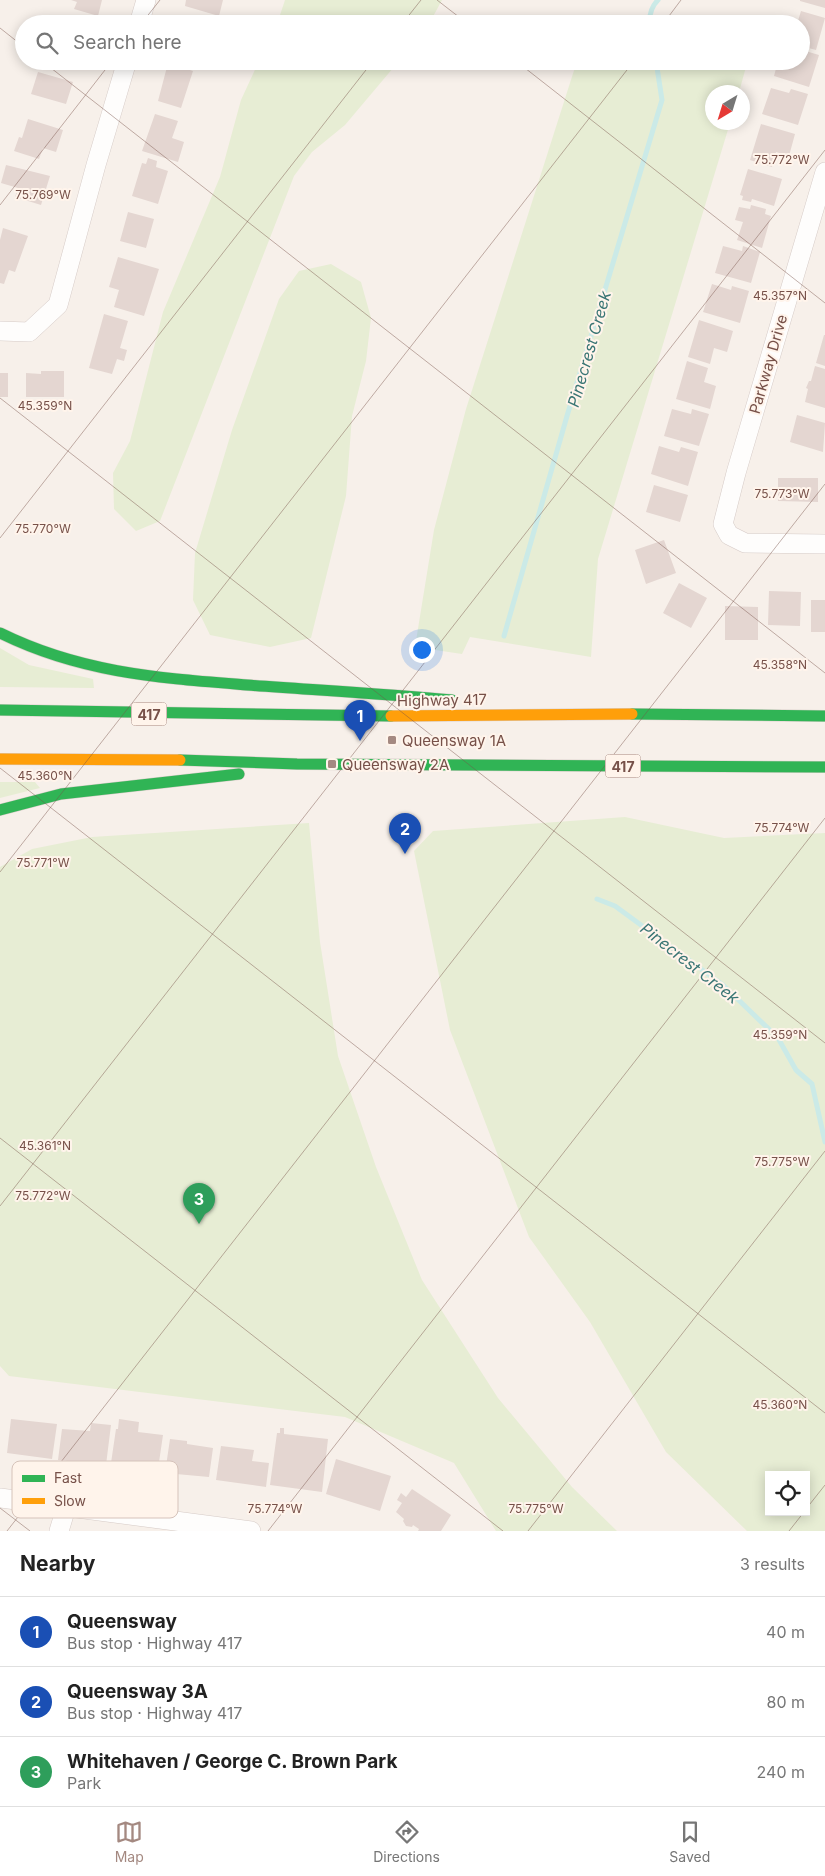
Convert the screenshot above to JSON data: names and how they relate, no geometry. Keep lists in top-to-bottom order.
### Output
{
  "streets": {
    "highway": ["Highway 417", "417"],
    "street": ["Parkway Drive"]
  },
  "water": ["Pinecrest Creek"],
  "places": {
    "transit": ["Queensway 1A", "Queensway 2A"]
  },
  "legend": ["Fast", "Slow"],
  "north": "bottom left",
  "page": {
    "search": "Search here",
    "pins": ["1", "2", "3"],
    "heading": ["Nearby", "3 results"],
    "list": [
      {
        "mark": "1",
        "name": "Queensway",
        "note": "Bus stop · Highway 417",
        "value": "40 m"
      },
      {
        "mark": "2",
        "name": "Queensway 3A",
        "note": "Bus stop · Highway 417",
        "value": "80 m"
      },
      {
        "mark": "3",
        "name": "Whitehaven / George C. Brown Park",
        "note": "Park",
        "value": "240 m"
      }
    ],
    "nav": ["Map", "Directions", "Saved"]
  },
  "coordinates": [
    "75.772°W",
    "75.769°W",
    "45.357°N",
    "45.359°N",
    "75.773°W",
    "75.770°W",
    "45.358°N",
    "45.360°N",
    "75.774°W",
    "75.771°W",
    "45.361°N",
    "75.775°W"
  ]
}
